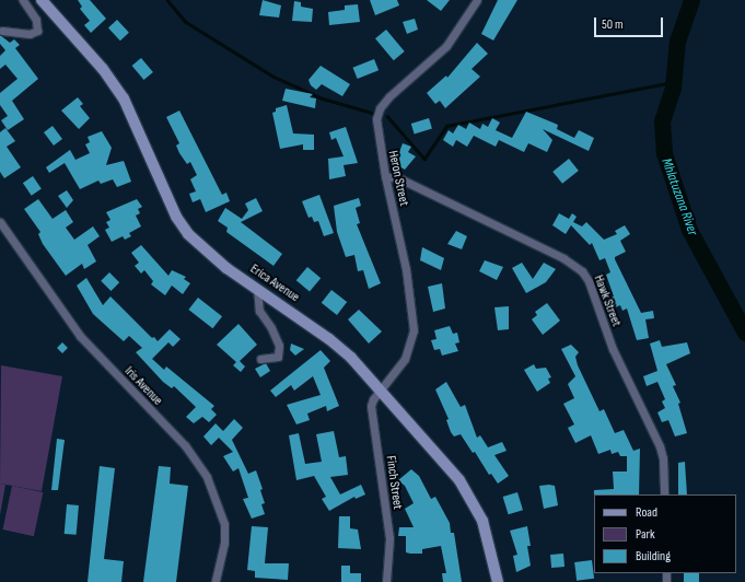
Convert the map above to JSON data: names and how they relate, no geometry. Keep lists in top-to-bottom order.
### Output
{
  "streets": {
    "street": [
      "Heron Street",
      "Erica Avenue",
      "Hawk Street",
      "Iris Avenue",
      "Finch Street"
    ]
  },
  "crossings": [
    ["Heron Street", "Erica Avenue"],
    ["Heron Street", "Hawk Street"],
    ["Heron Street", "Finch Street"],
    ["Erica Avenue", "Finch Street"]
  ],
  "water": ["Mhlatuzana River"],
  "legend": ["Road", "Park", "Building"],
  "scale_bar": "50 m"
}
